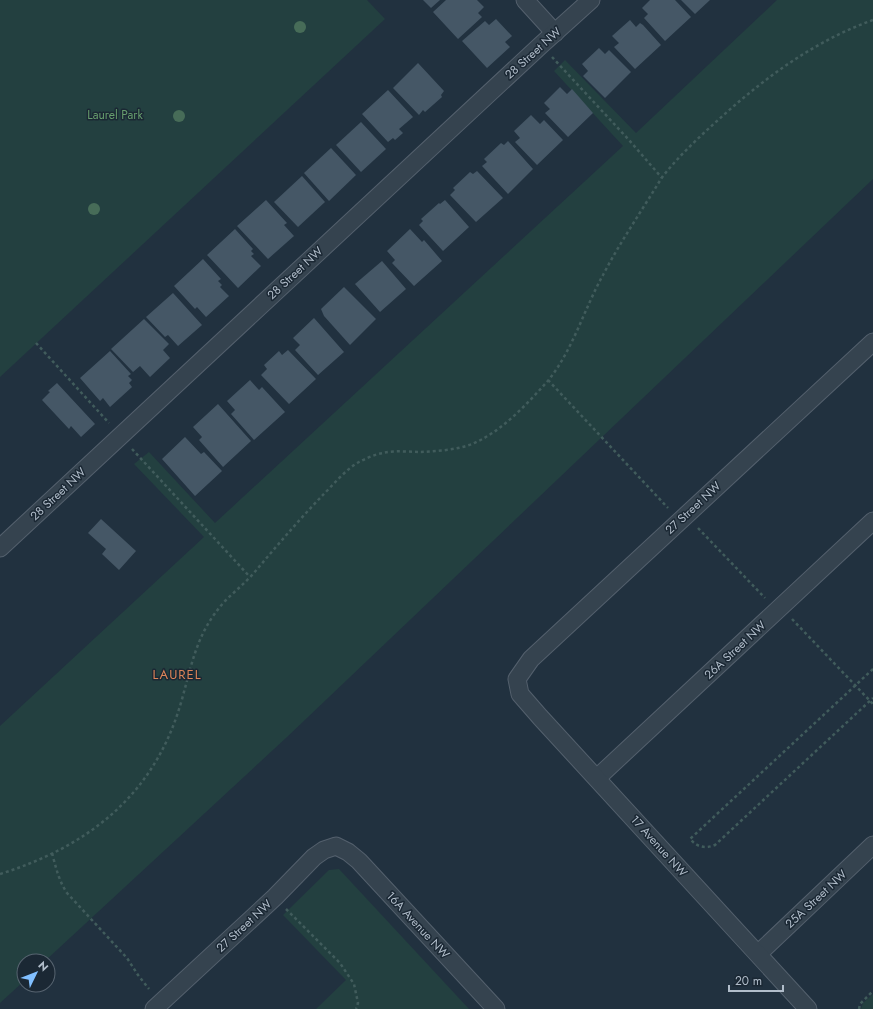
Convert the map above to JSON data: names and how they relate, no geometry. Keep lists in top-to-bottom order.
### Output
{
  "streets": {
    "street": [
      "28 Street NW",
      "27 Street NW",
      "26A Street NW",
      "17 Avenue NW",
      "25A Street NW",
      "16A Avenue NW"
    ]
  },
  "crossings": [
    ["27 Street NW", "17 Avenue NW"],
    ["27 Street NW", "16A Avenue NW"],
    ["26A Street NW", "17 Avenue NW"],
    ["17 Avenue NW", "25A Street NW"]
  ],
  "districts": ["LAUREL"],
  "parks": ["Laurel Park"],
  "scale_bar": "20 m",
  "north": "top right"
}
